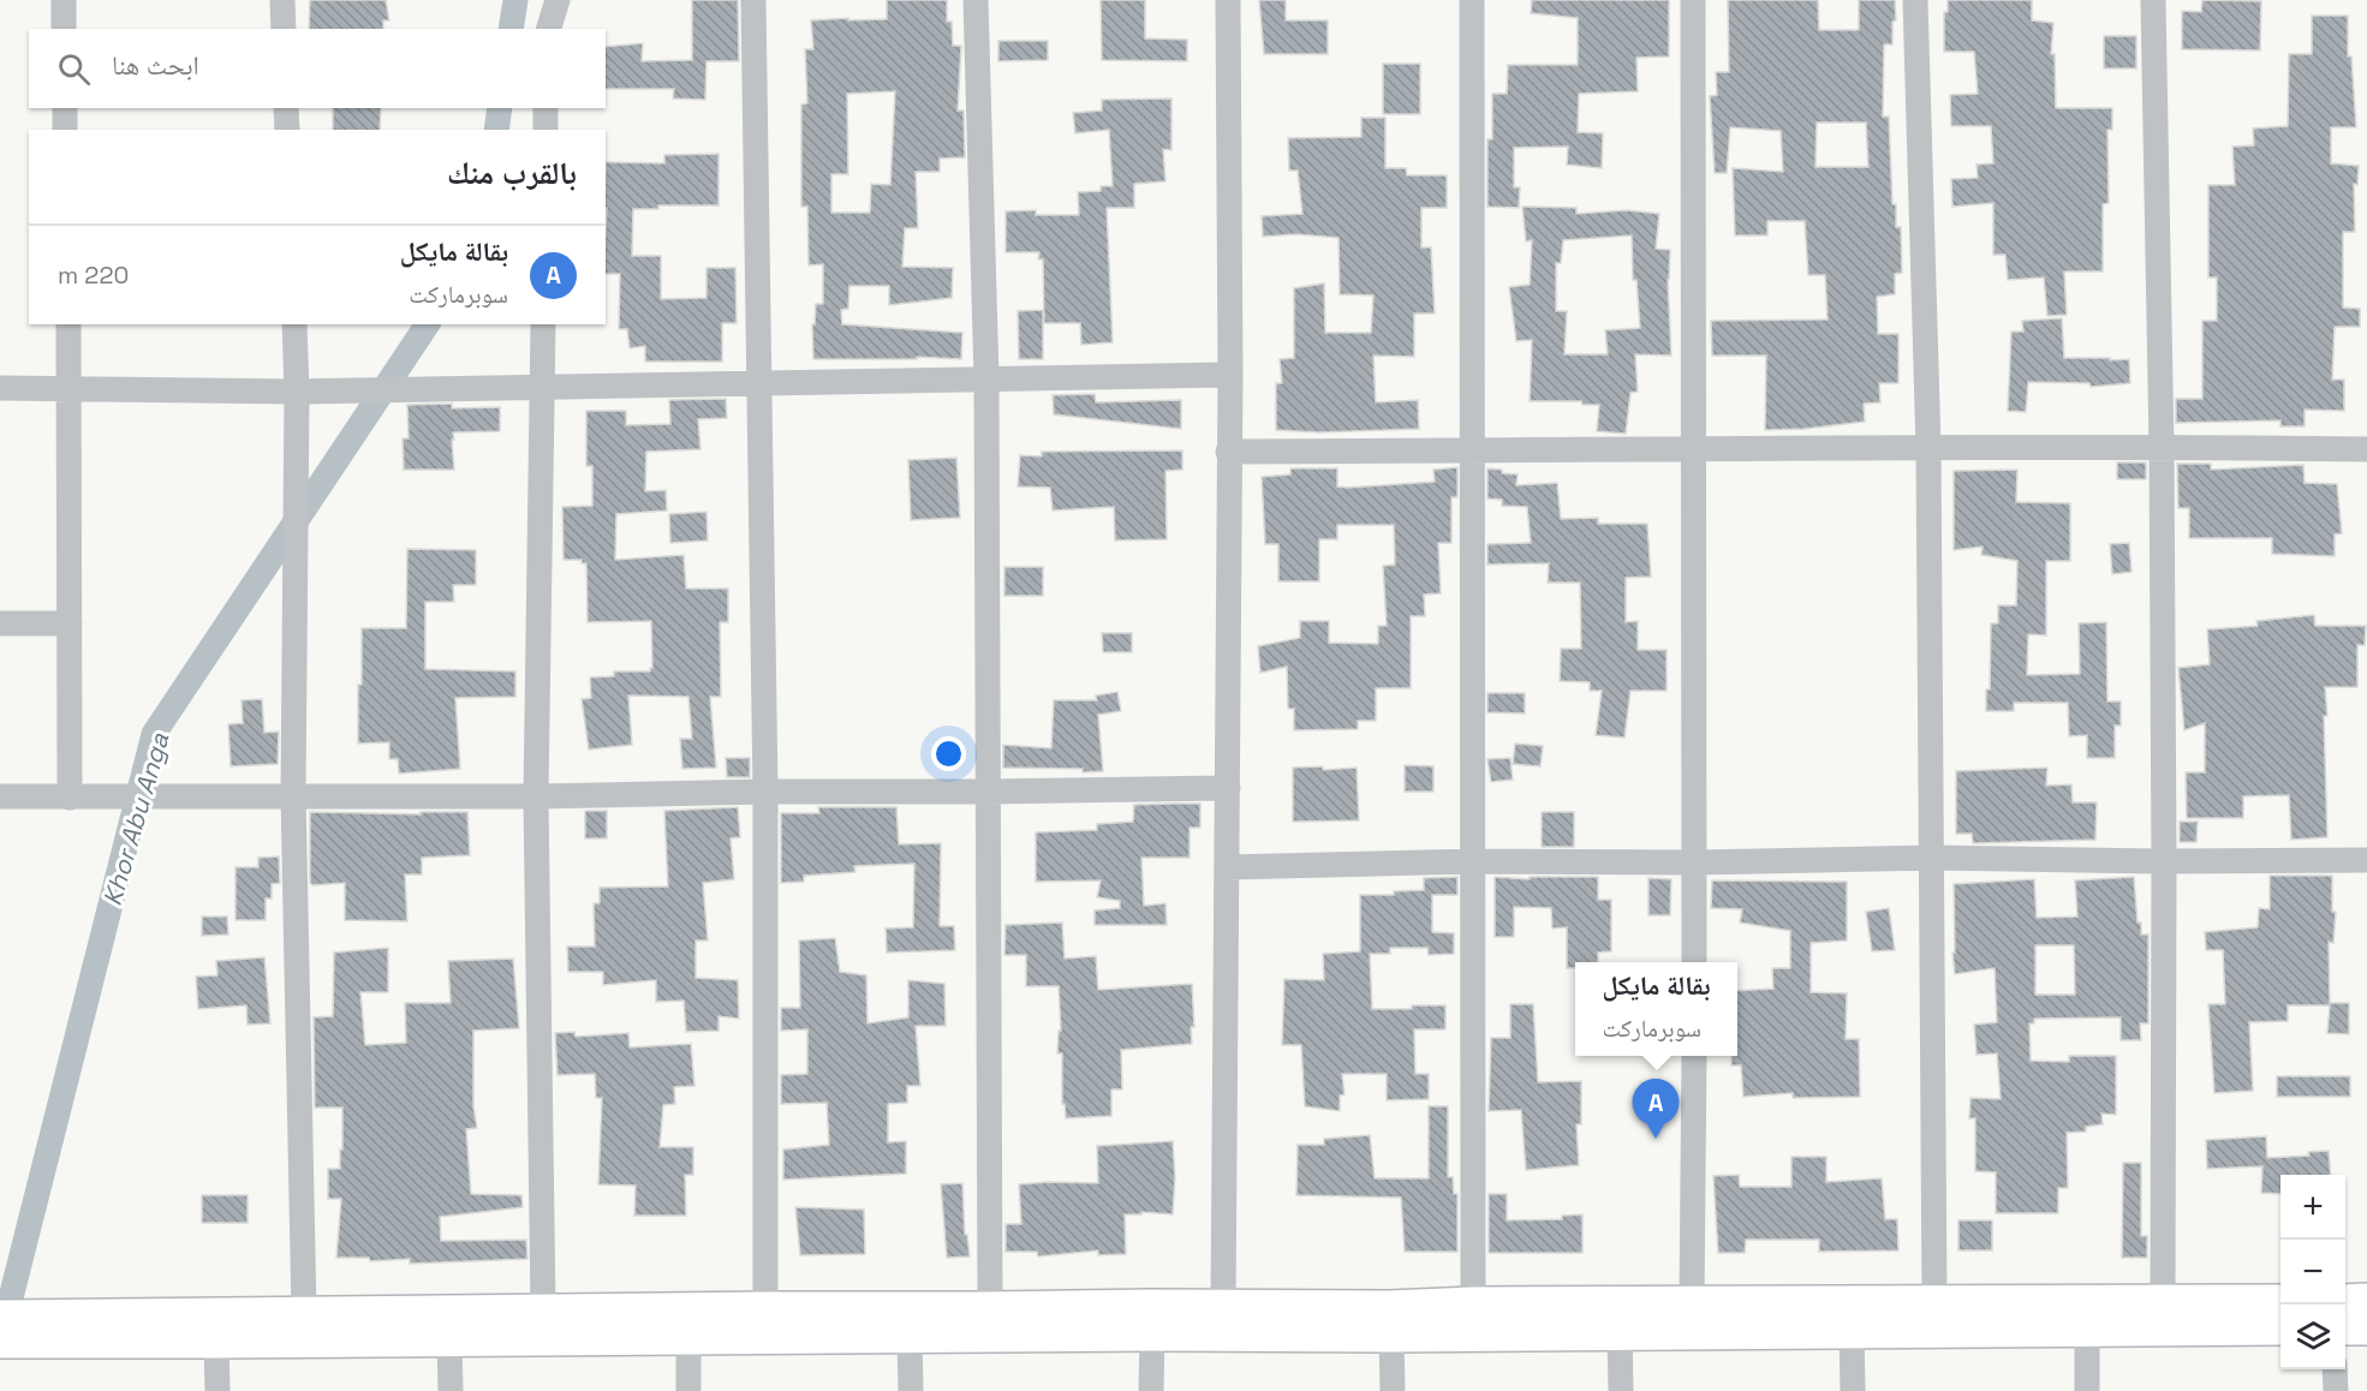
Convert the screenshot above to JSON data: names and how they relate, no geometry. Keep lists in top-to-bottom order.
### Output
{
  "water": ["Khor Abu Anga"],
  "page": {
    "search": "ابحث هنا",
    "heading": "بالقرب منك",
    "list": [
      {
        "mark": "A",
        "name": "بقالة مايكل",
        "note": "سوبرماركت",
        "value": "220 m"
      }
    ],
    "popup": ["بقالة مايكل", "سوبرماركت"],
    "pins": "A",
    "map_buttons": ["+", "−"]
  }
}
